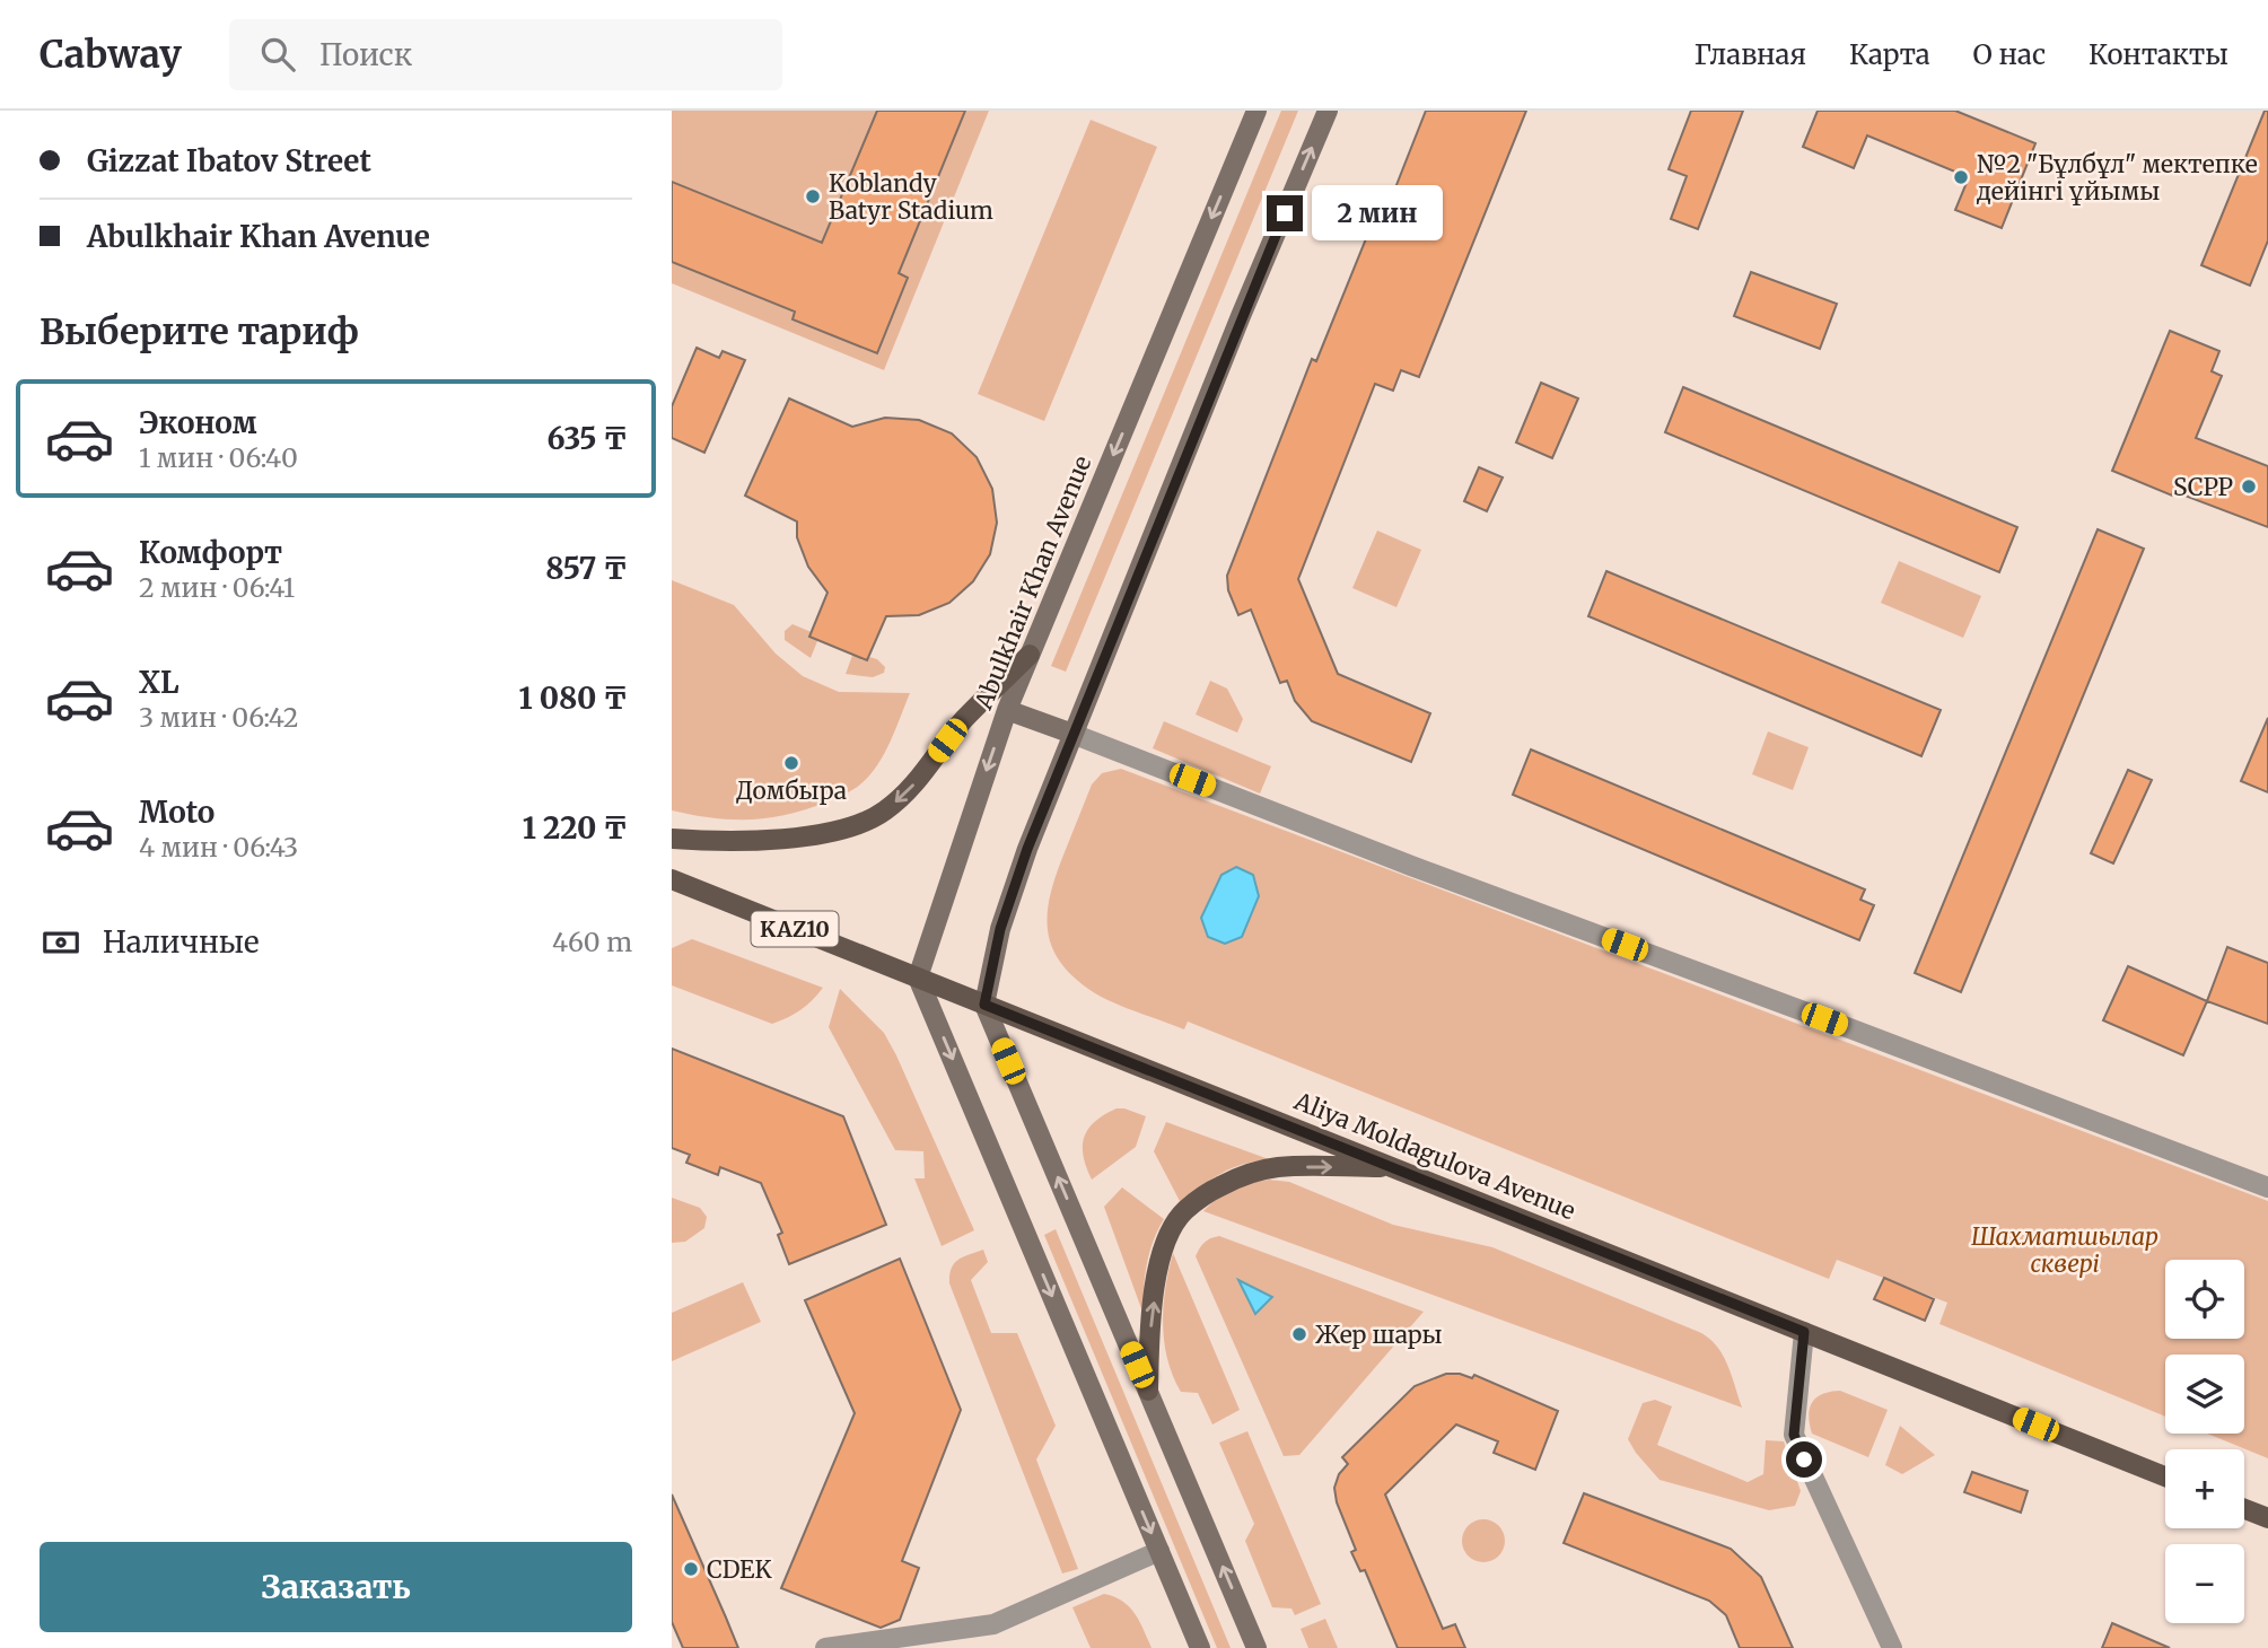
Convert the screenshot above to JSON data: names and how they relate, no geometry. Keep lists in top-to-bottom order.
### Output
{
  "streets": {
    "main road": ["Abulkhair Khan Avenue", "KAZ10", "Aliya Moldagulova Avenue"]
  },
  "crossings": [
    ["Abulkhair Khan Avenue", "Aliya Moldagulova Avenue"]
  ],
  "parks": ["Шахматшылар сквері"],
  "places": [
    "№2 \"Бұлбұл\" мектепке дейінгі ұйымы",
    "Koblandy Batyr Stadium",
    "SCPP",
    "Домбыра",
    "Жер шары",
    "CDEK"
  ],
  "page": {
    "header": "Cabway",
    "search": "Поиск",
    "nav": [
      "Главная",
      "Карта",
      "О нас",
      "Контакты"
    ],
    "banner": ["Gizzat Ibatov Street", "Abulkhair Khan Avenue"],
    "bubble": "2 мин",
    "heading": "Выберите тариф",
    "list": [
      {
        "name": "Эконом",
        "note": "1 мин · 06:40",
        "value": "635 ₸"
      },
      {
        "name": "Комфорт",
        "note": "2 мин · 06:41",
        "value": "857 ₸"
      },
      {
        "name": "XL",
        "note": "3 мин · 06:42",
        "value": "1 080 ₸"
      },
      {
        "name": "Moto",
        "note": "4 мин · 06:43",
        "value": "1 220 ₸"
      }
    ],
    "pay": ["Наличные", "460 m"],
    "map_buttons": ["+", "−"],
    "buttons": "Заказать"
  }
}
